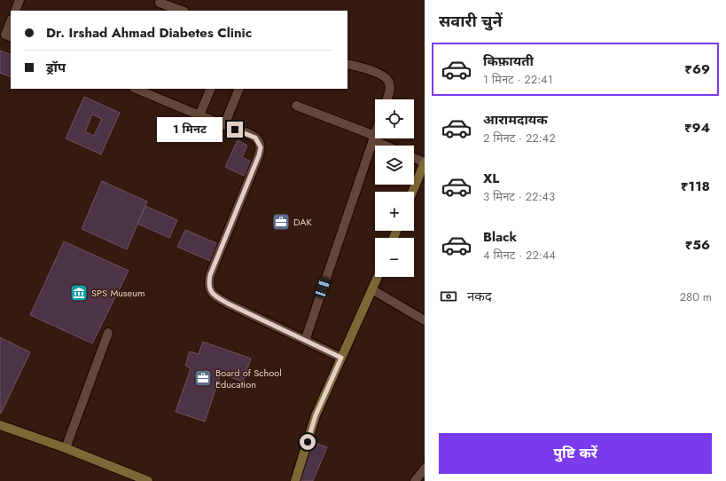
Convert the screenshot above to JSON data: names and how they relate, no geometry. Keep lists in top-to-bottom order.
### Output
{
  "places": {
    "office": ["DAK", "Board of School Education"],
    "museum": ["SPS Museum"]
  },
  "page": {
    "heading": "सवारी चुनें",
    "banner": ["Dr. Irshad Ahmad Diabetes Clinic", "ड्रॉप"],
    "list": [
      {
        "name": "किफ़ायती",
        "note": "1 मिनट · 22:41",
        "value": "₹69"
      },
      {
        "name": "आरामदायक",
        "note": "2 मिनट · 22:42",
        "value": "₹94"
      },
      {
        "name": "XL",
        "note": "3 मिनट · 22:43",
        "value": "₹118"
      },
      {
        "name": "Black",
        "note": "4 मिनट · 22:44",
        "value": "₹56"
      }
    ],
    "map_buttons": ["+", "−"],
    "bubble": "1 मिनट",
    "pay": ["नकद", "280 m"],
    "buttons": "पुष्टि करें"
  }
}
